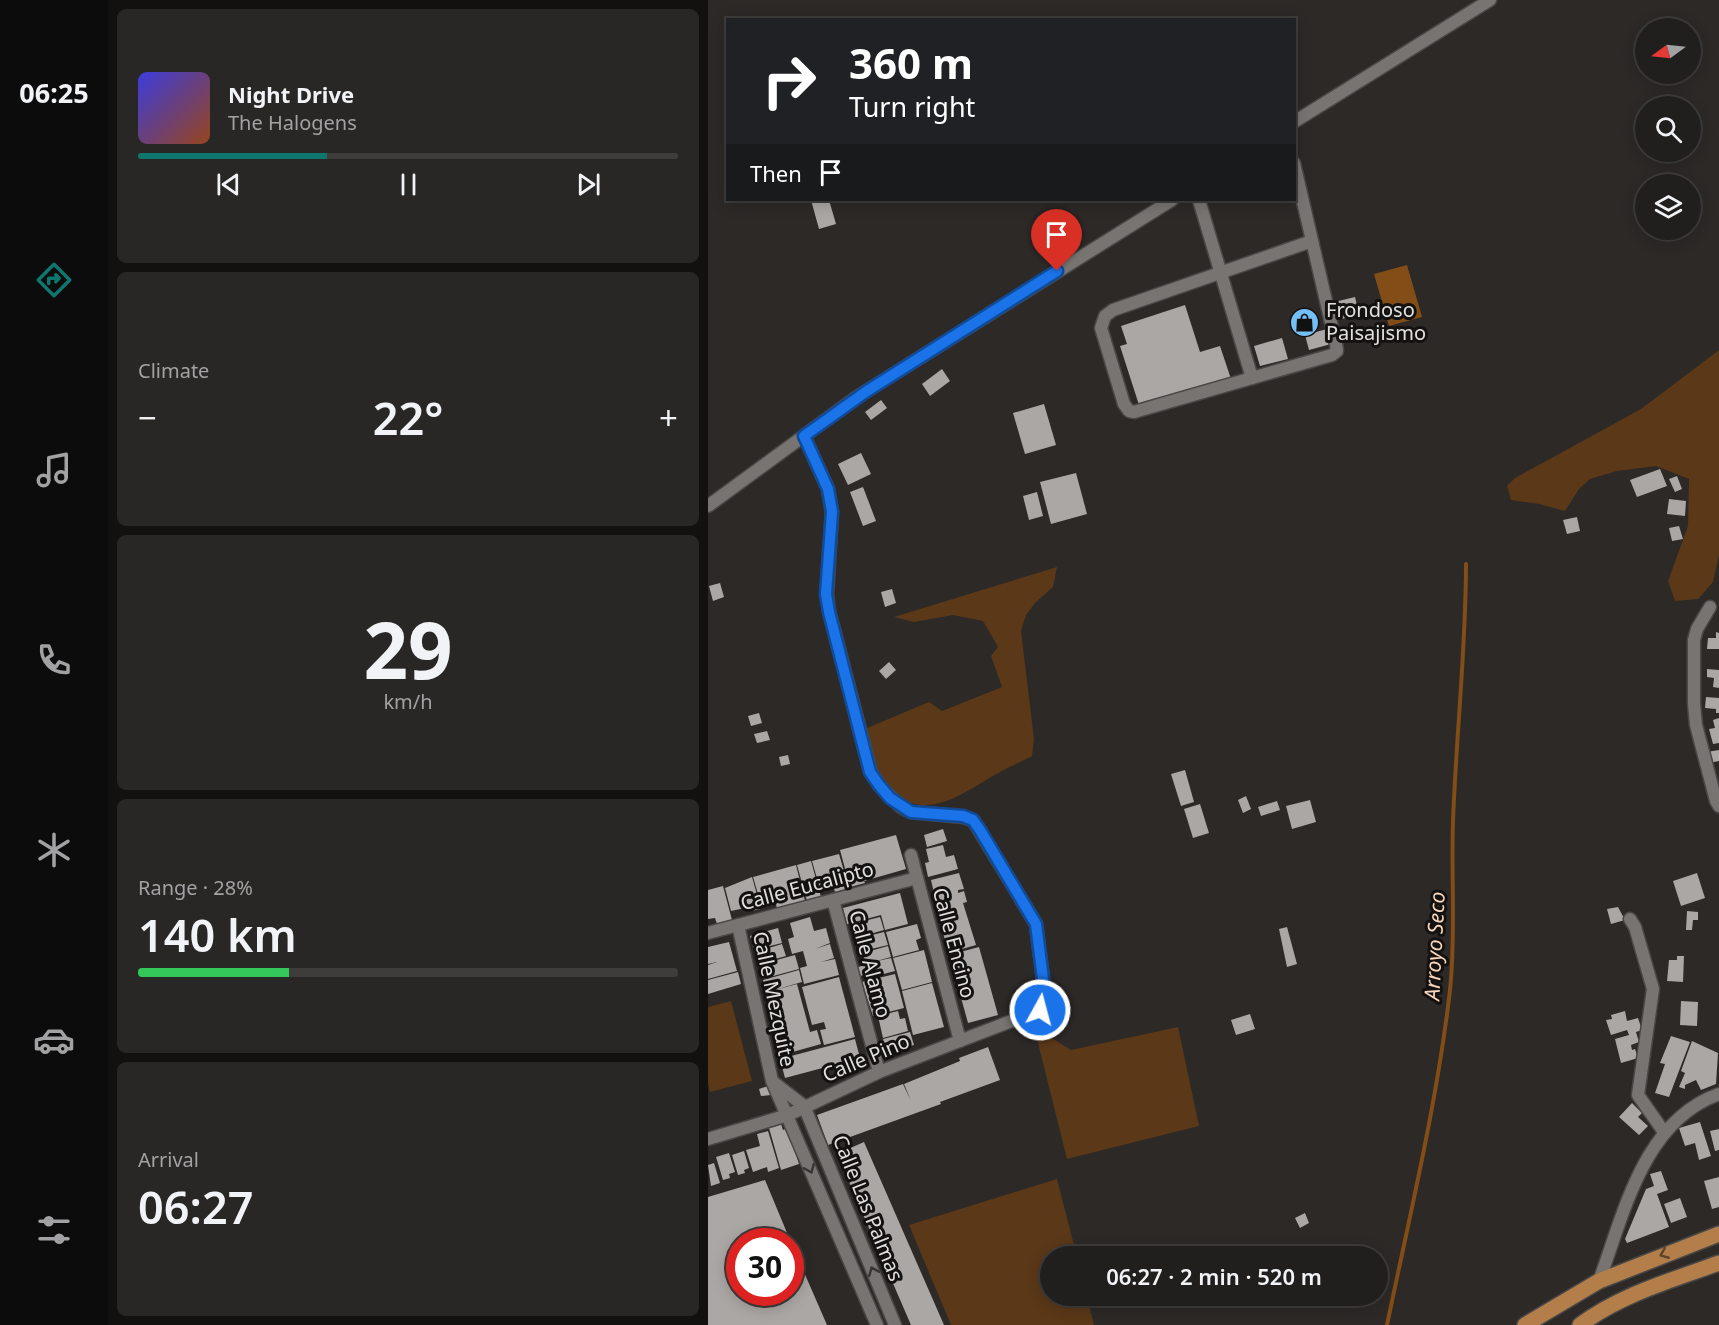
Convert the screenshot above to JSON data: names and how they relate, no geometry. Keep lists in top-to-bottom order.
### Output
{
  "streets": {
    "street": [
      "Calle Eucalipto",
      "Calle Encino",
      "Calle Alamo",
      "Calle Mezquite",
      "Calle Pino",
      "Calle Las Palmas"
    ]
  },
  "crossings": [
    ["Calle Eucalipto", "Calle Encino"],
    ["Calle Eucalipto", "Calle Alamo"],
    ["Calle Eucalipto", "Calle Mezquite"],
    ["Calle Encino", "Calle Pino"],
    ["Calle Alamo", "Calle Pino"],
    ["Calle Mezquite", "Calle Pino"],
    ["Calle Mezquite", "Calle Las Palmas"],
    ["Calle Pino", "Calle Las Palmas"]
  ],
  "water": ["Arroyo Seco"],
  "places": {
    "shop": ["Frondoso Paisajismo"]
  },
  "north": "left",
  "page": {
    "tabs": "06:25",
    "turn": ["360 m", "Turn right"],
    "song": ["Night Drive", "The Halogens"],
    "then": "Then",
    "tile": [
      "Climate",
      ["29", "km/h"],
      ["Range · 28%", "140 km"],
      ["Arrival", "06:27"]
    ],
    "heat": ["−", "22°", "+"],
    "limit": "30",
    "trip": "06:27 · 2 min · 520 m"
  }
}
